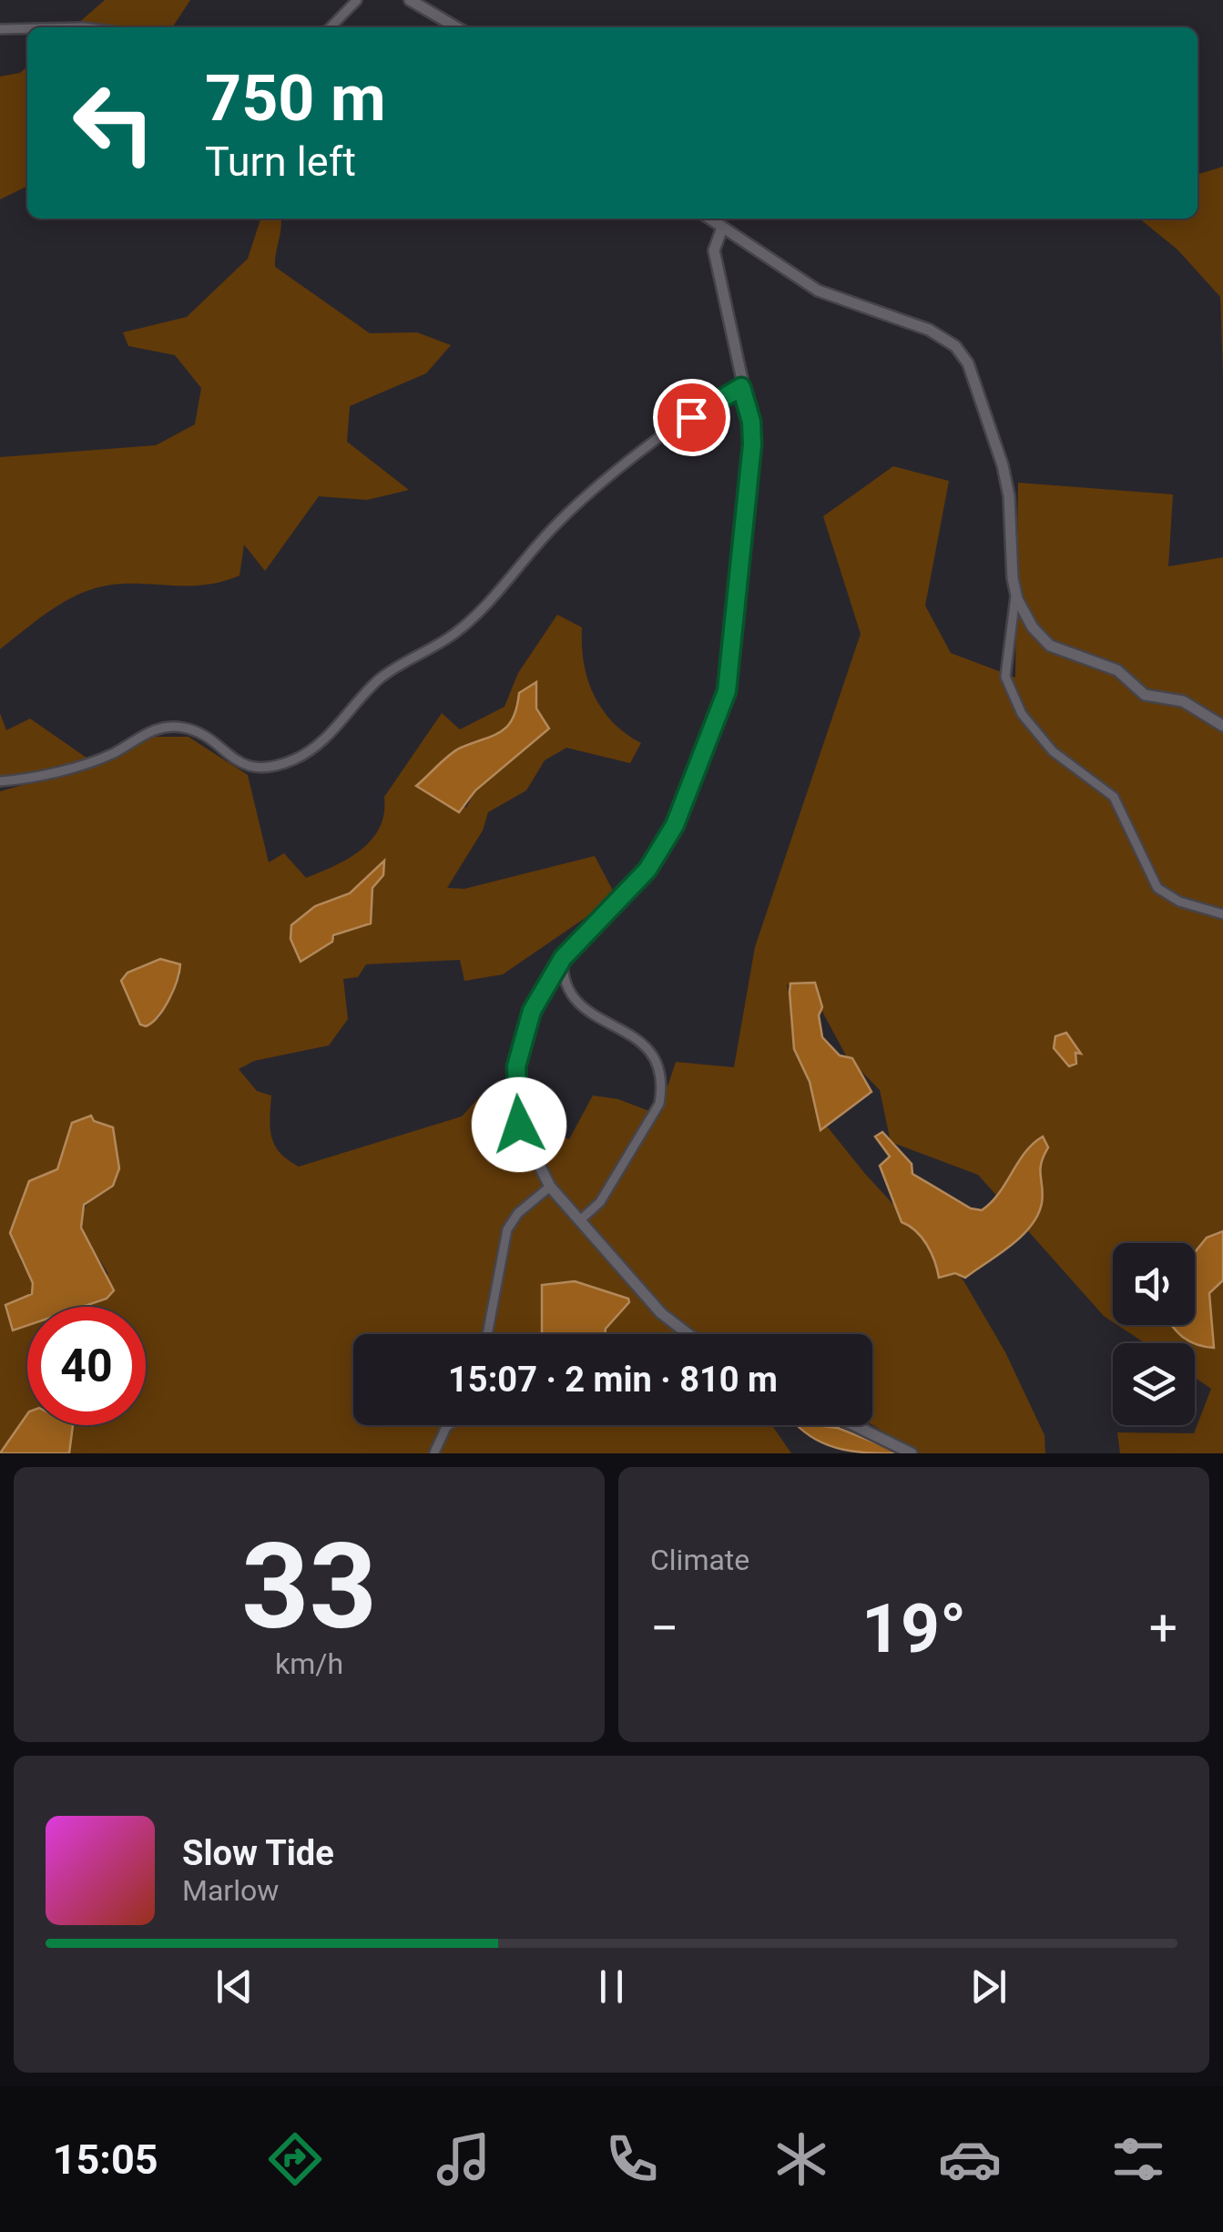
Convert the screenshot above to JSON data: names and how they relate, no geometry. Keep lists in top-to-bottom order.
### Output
{
  "page": {
    "turn": ["750 m", "Turn left"],
    "limit": "40",
    "trip": "15:07 · 2 min · 810 m",
    "tile": [
      ["33", "km/h"],
      "Climate"
    ],
    "heat": ["−", "19°", "+"],
    "song": ["Slow Tide", "Marlow"],
    "tabs": "15:05"
  }
}
